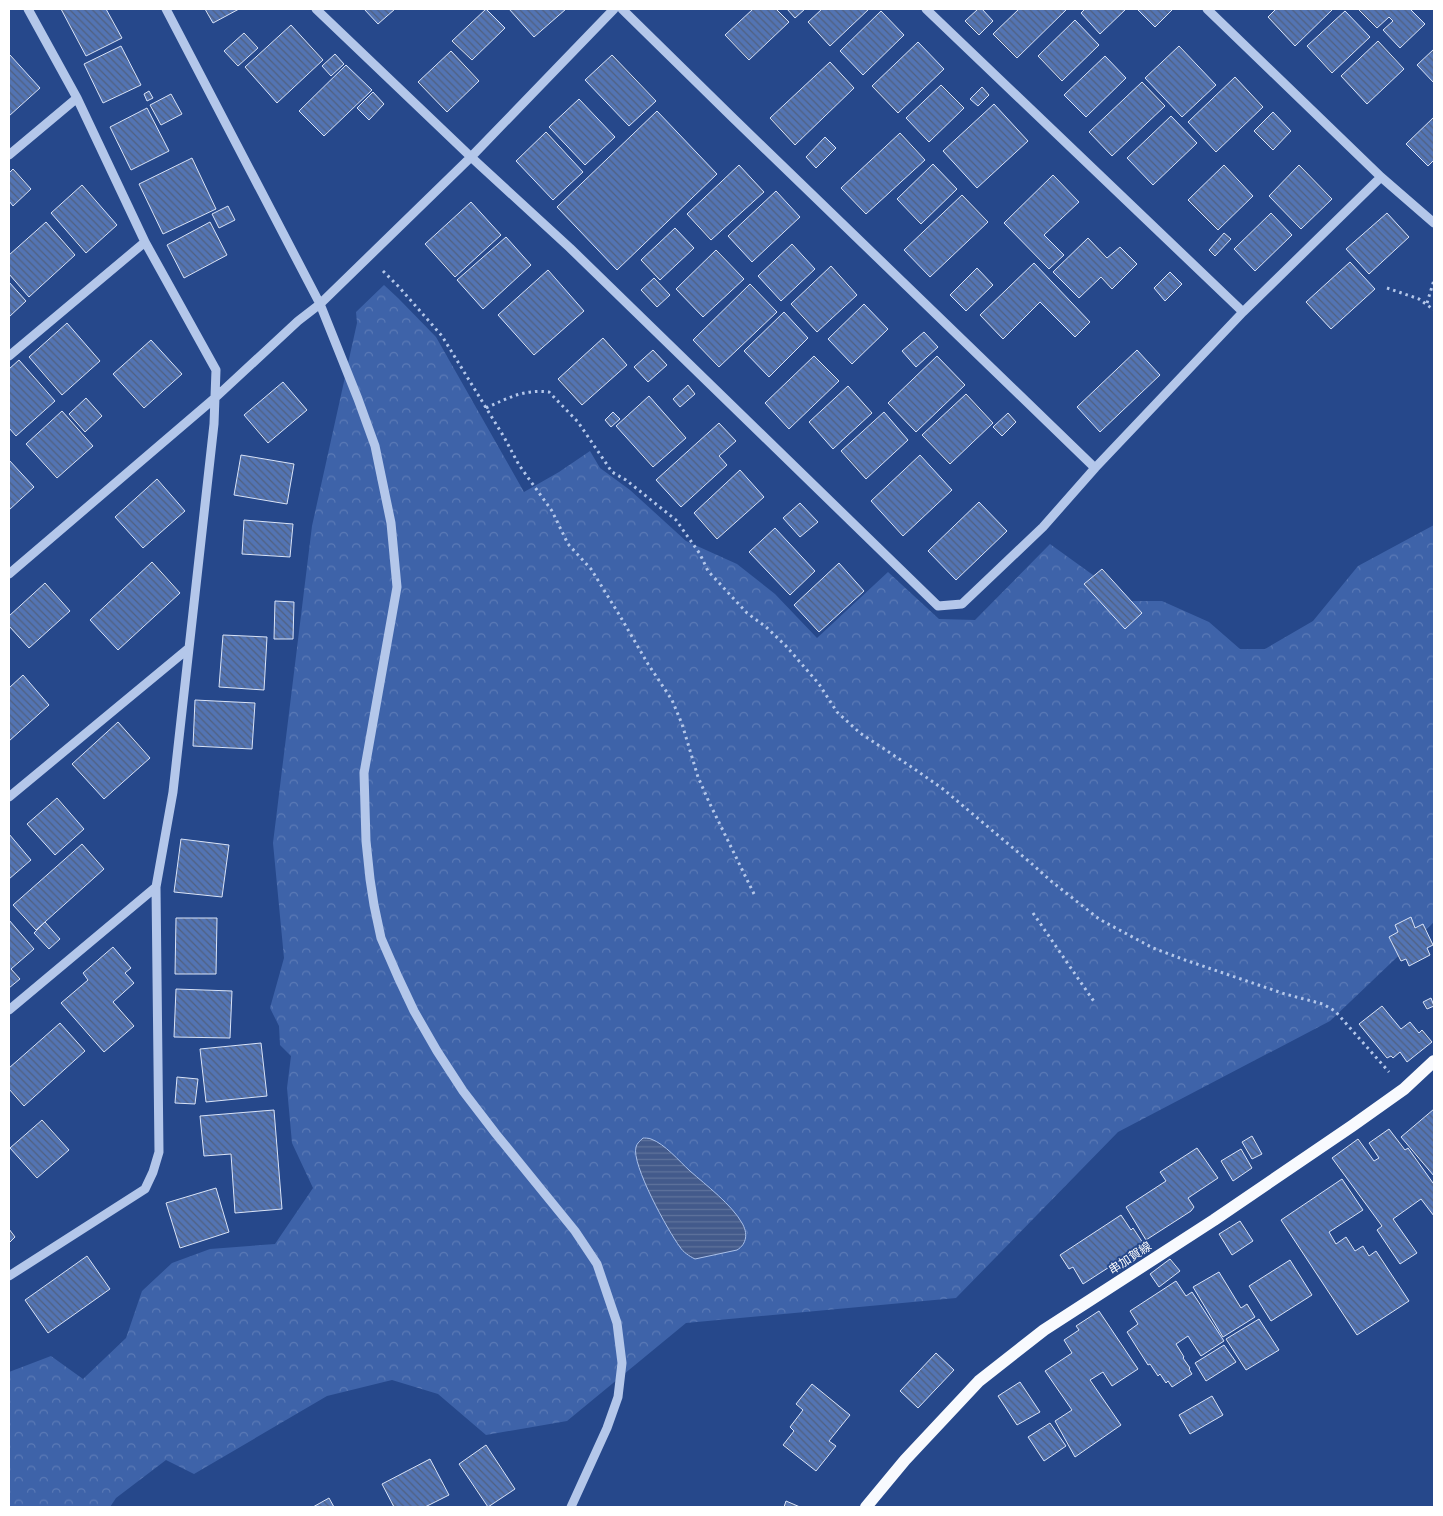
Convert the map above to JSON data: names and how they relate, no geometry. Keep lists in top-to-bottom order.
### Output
{
  "streets": {
    "main road": ["串加賀線"]
  }
}
